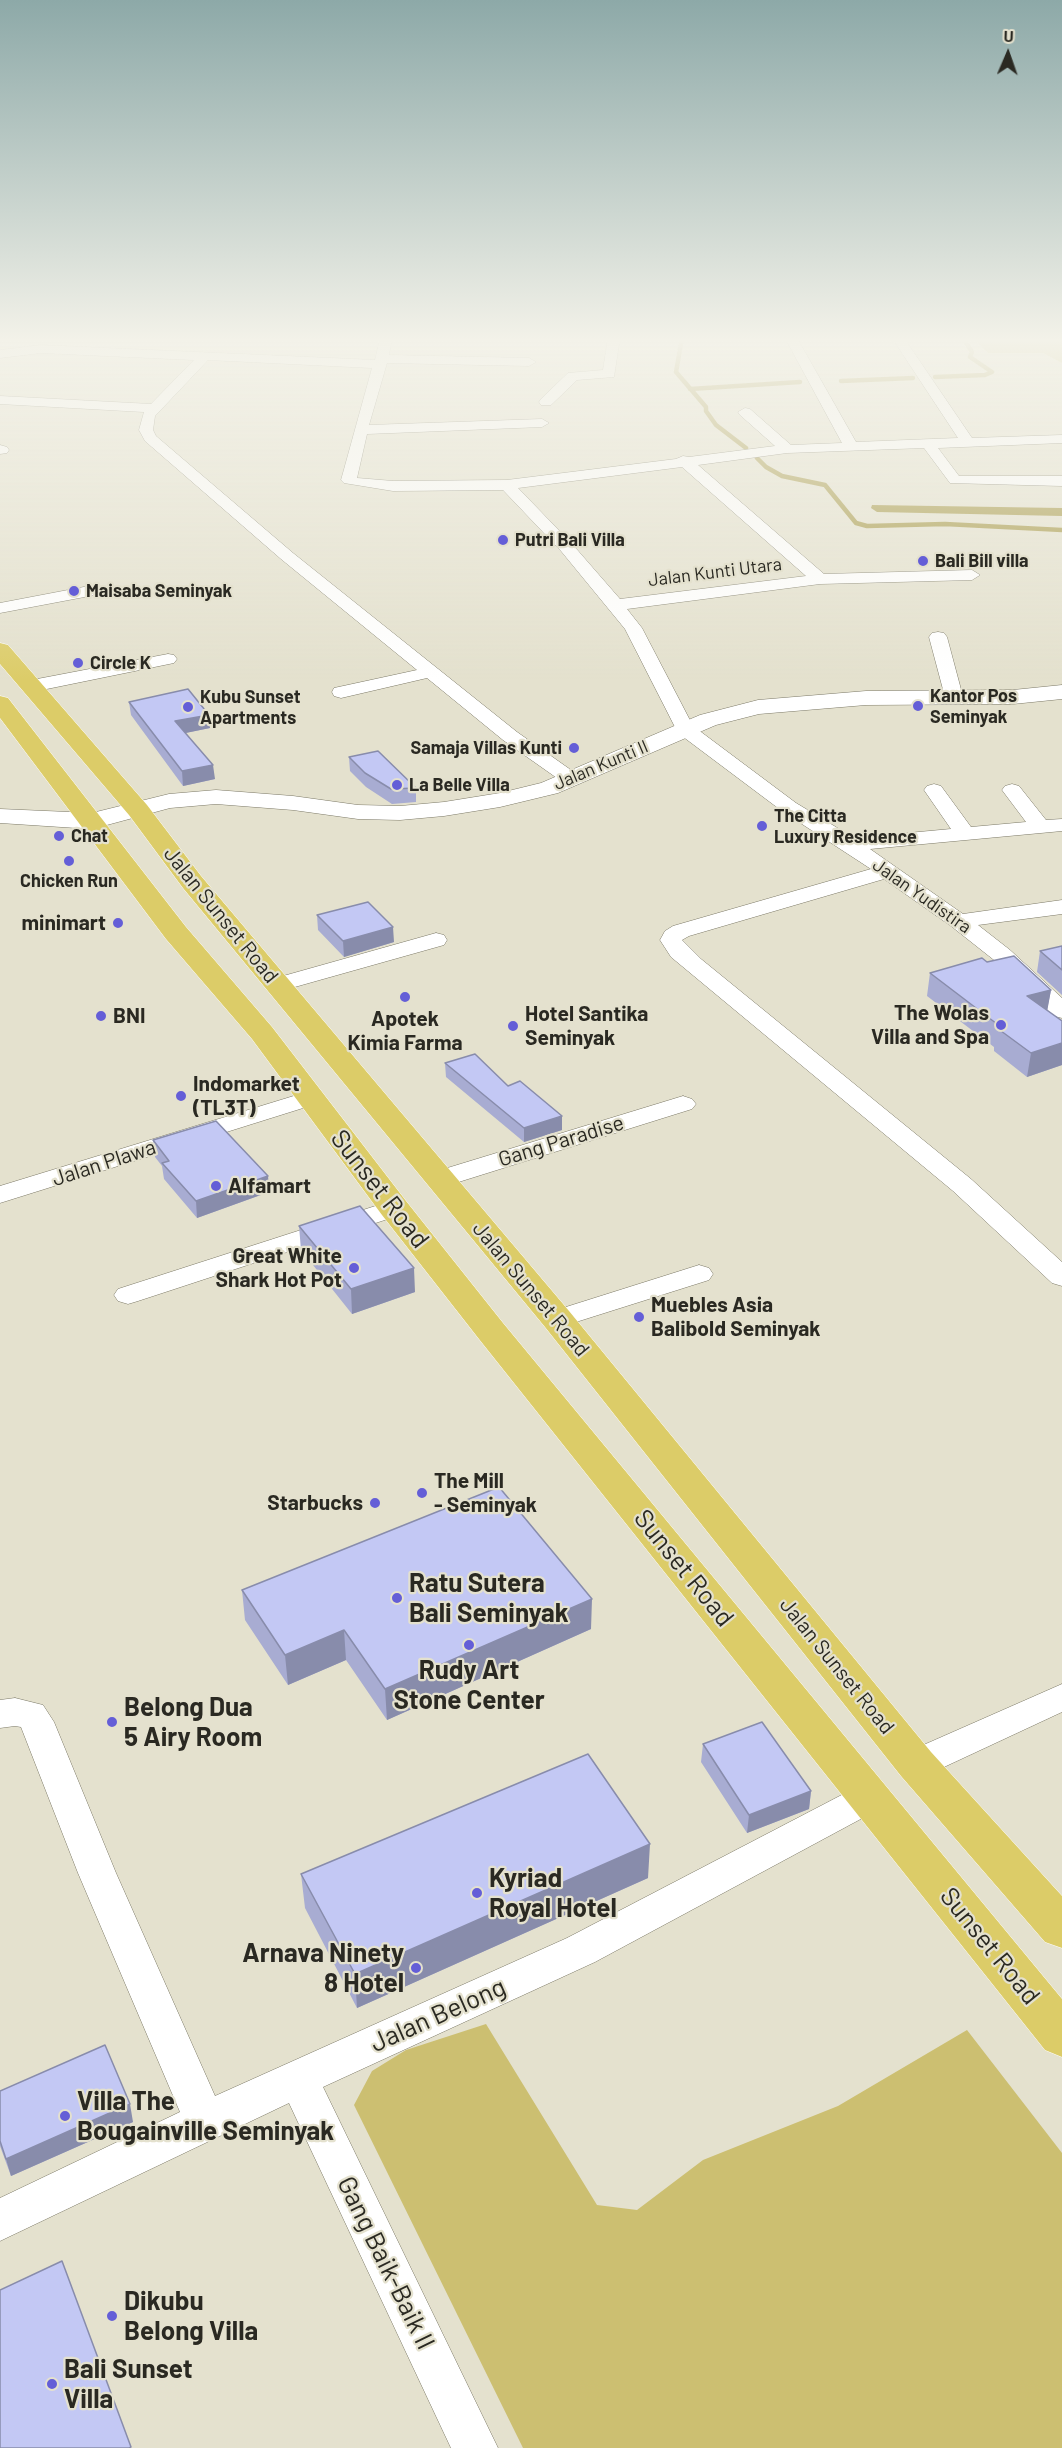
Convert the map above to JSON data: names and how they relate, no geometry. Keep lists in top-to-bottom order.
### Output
{
  "streets": {
    "highway": ["Jalan Sunset Road", "Sunset Road"],
    "street": [
      "Jalan Kunti Utara",
      "Jalan Kunti II",
      "Jalan Yudistira",
      "Gang Paradise",
      "Jalan Plawa",
      "Jalan Belong",
      "Gang Baik-Baik II"
    ]
  },
  "crossings": [
    ["Jalan Kunti II", "Jalan Yudistira"],
    ["Jalan Kunti II", "Jalan Sunset Road"],
    ["Jalan Sunset Road", "Gang Paradise"],
    ["Jalan Sunset Road", "Jalan Plawa"],
    ["Jalan Sunset Road", "Sunset Road"],
    ["Jalan Plawa", "Sunset Road"],
    ["Sunset Road", "Jalan Belong"],
    ["Jalan Belong", "Gang Baik-Baik II"]
  ],
  "places": [
    "Putri Bali Villa",
    "Bali Bill villa",
    "Maisaba Seminyak",
    "Circle K",
    "Kantor Pos Seminyak",
    "Kubu Sunset Apartments",
    "Samaja Villas Kunti",
    "La Belle Villa",
    "The Citta Luxury Residence",
    "Chat",
    "Chicken Run",
    "minimart",
    "Apotek Kimia Farma",
    "BNI",
    "The Wolas Villa and Spa",
    "Hotel Santika Seminyak",
    "Indomarket (TL3T)",
    "Alfamart",
    "Great White Shark Hot Pot",
    "Muebles Asia Balibold Seminyak",
    "The Mill - Seminyak",
    "Starbucks",
    "Ratu Sutera Bali Seminyak",
    "Rudy Art Stone Center",
    "Belong Dua 5 Airy Room",
    "Kyriad Royal Hotel",
    "Arnava Ninety 8 Hotel",
    "Villa The Bougainville Seminyak",
    "Dikubu Belong Villa",
    "Bali Sunset Villa"
  ],
  "north": "top"
}
